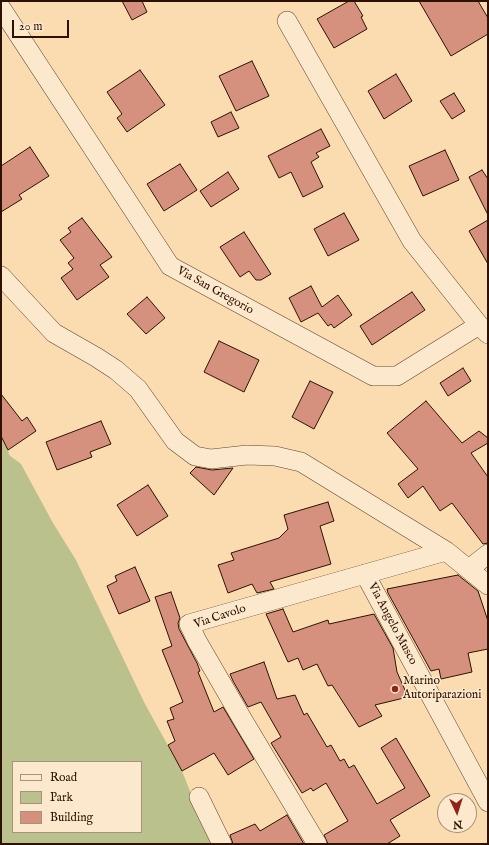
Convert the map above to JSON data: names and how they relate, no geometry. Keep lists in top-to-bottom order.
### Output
{
  "streets": {
    "street": ["Via San Gregorio", "Via Cavolo", "Via Angelo Musco"]
  },
  "crossings": [
    ["Via Cavolo", "Via Angelo Musco"]
  ],
  "places": ["Marino Autoriparazioni"],
  "legend": ["Road", "Park", "Building"],
  "scale_bar": "20 m",
  "north": "bottom"
}
